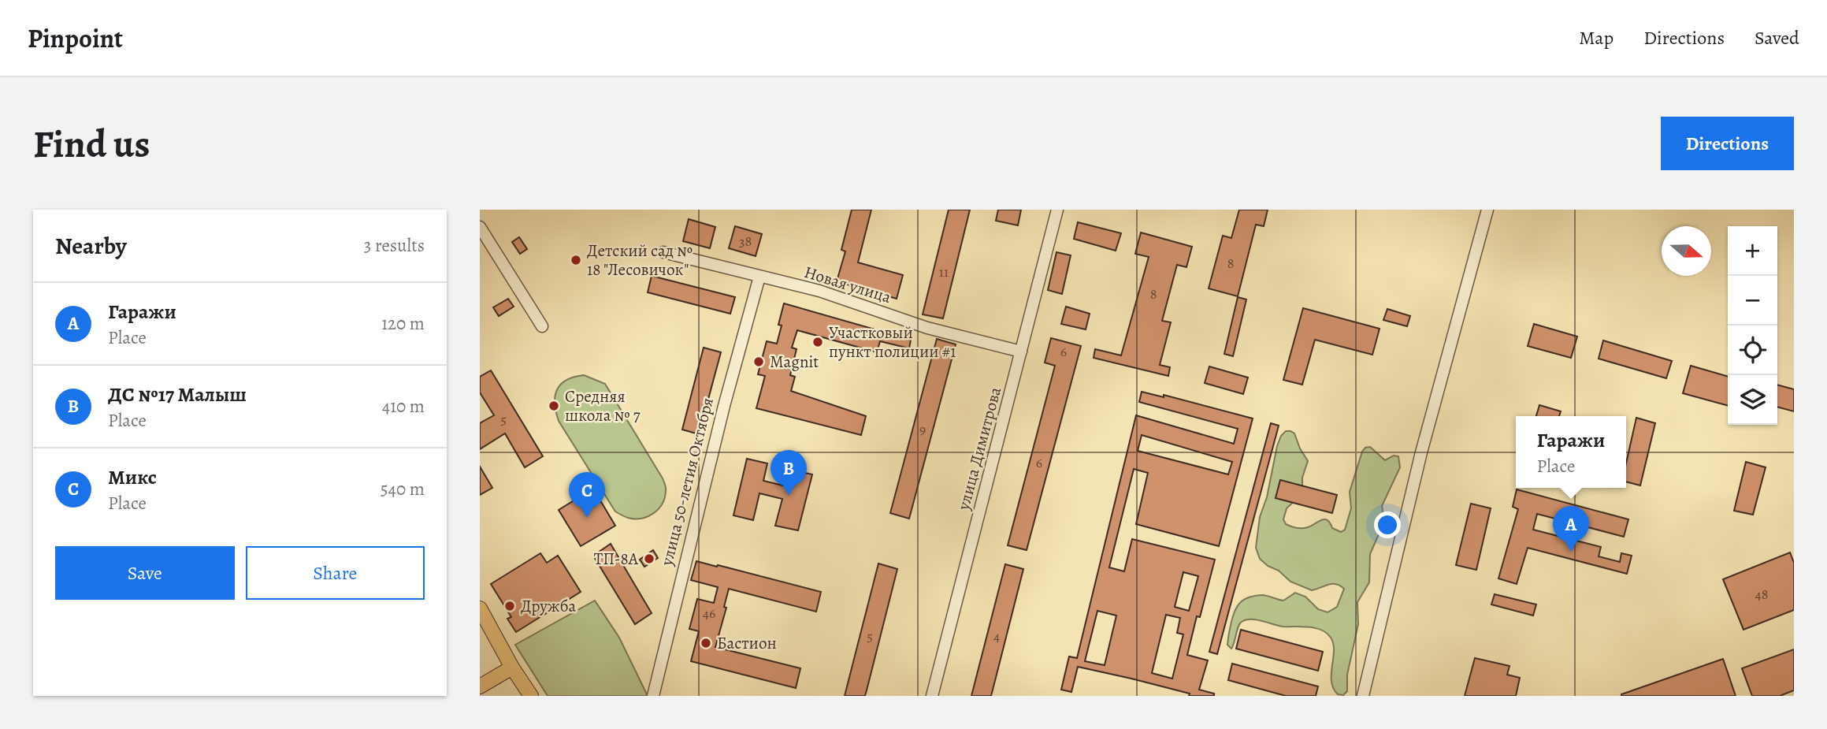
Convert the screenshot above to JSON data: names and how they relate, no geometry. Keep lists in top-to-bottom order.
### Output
{
  "streets": {
    "street": ["Новая улица", "улица Димитрова", "улица 50-летия Октября"]
  },
  "crossings": [
    ["Новая улица", "улица Димитрова"],
    ["Новая улица", "улица 50-летия Октября"]
  ],
  "places": [
    "Детский сад № 18 \"Лесовичок\"",
    "Участковый пункт полиции #1",
    "Magnit",
    "Средняя школа № 7",
    "ТП-8А",
    "Дружба",
    "Бастион"
  ],
  "house_numbers": [
    "38",
    "8",
    "11",
    "8",
    "6",
    "5",
    "9",
    "6",
    "48",
    "46",
    "5",
    "4"
  ],
  "north": "right",
  "page": {
    "header": "Pinpoint",
    "nav": ["Map", "Directions", "Saved"],
    "buttons": [
      "Directions",
      ["Save", "Share"]
    ],
    "title": "Find us",
    "heading": ["Nearby", "3 results"],
    "map_buttons": ["+", "−"],
    "list": [
      {
        "mark": "A",
        "name": "Гаражи",
        "note": "Place",
        "value": "120 m"
      },
      {
        "mark": "B",
        "name": "ДС №17 Малыш",
        "note": "Place",
        "value": "410 m"
      },
      {
        "mark": "C",
        "name": "Микс",
        "note": "Place",
        "value": "540 m"
      }
    ],
    "popup": ["Гаражи", "Place"],
    "pins": ["B", "C", "A"]
  }
}
